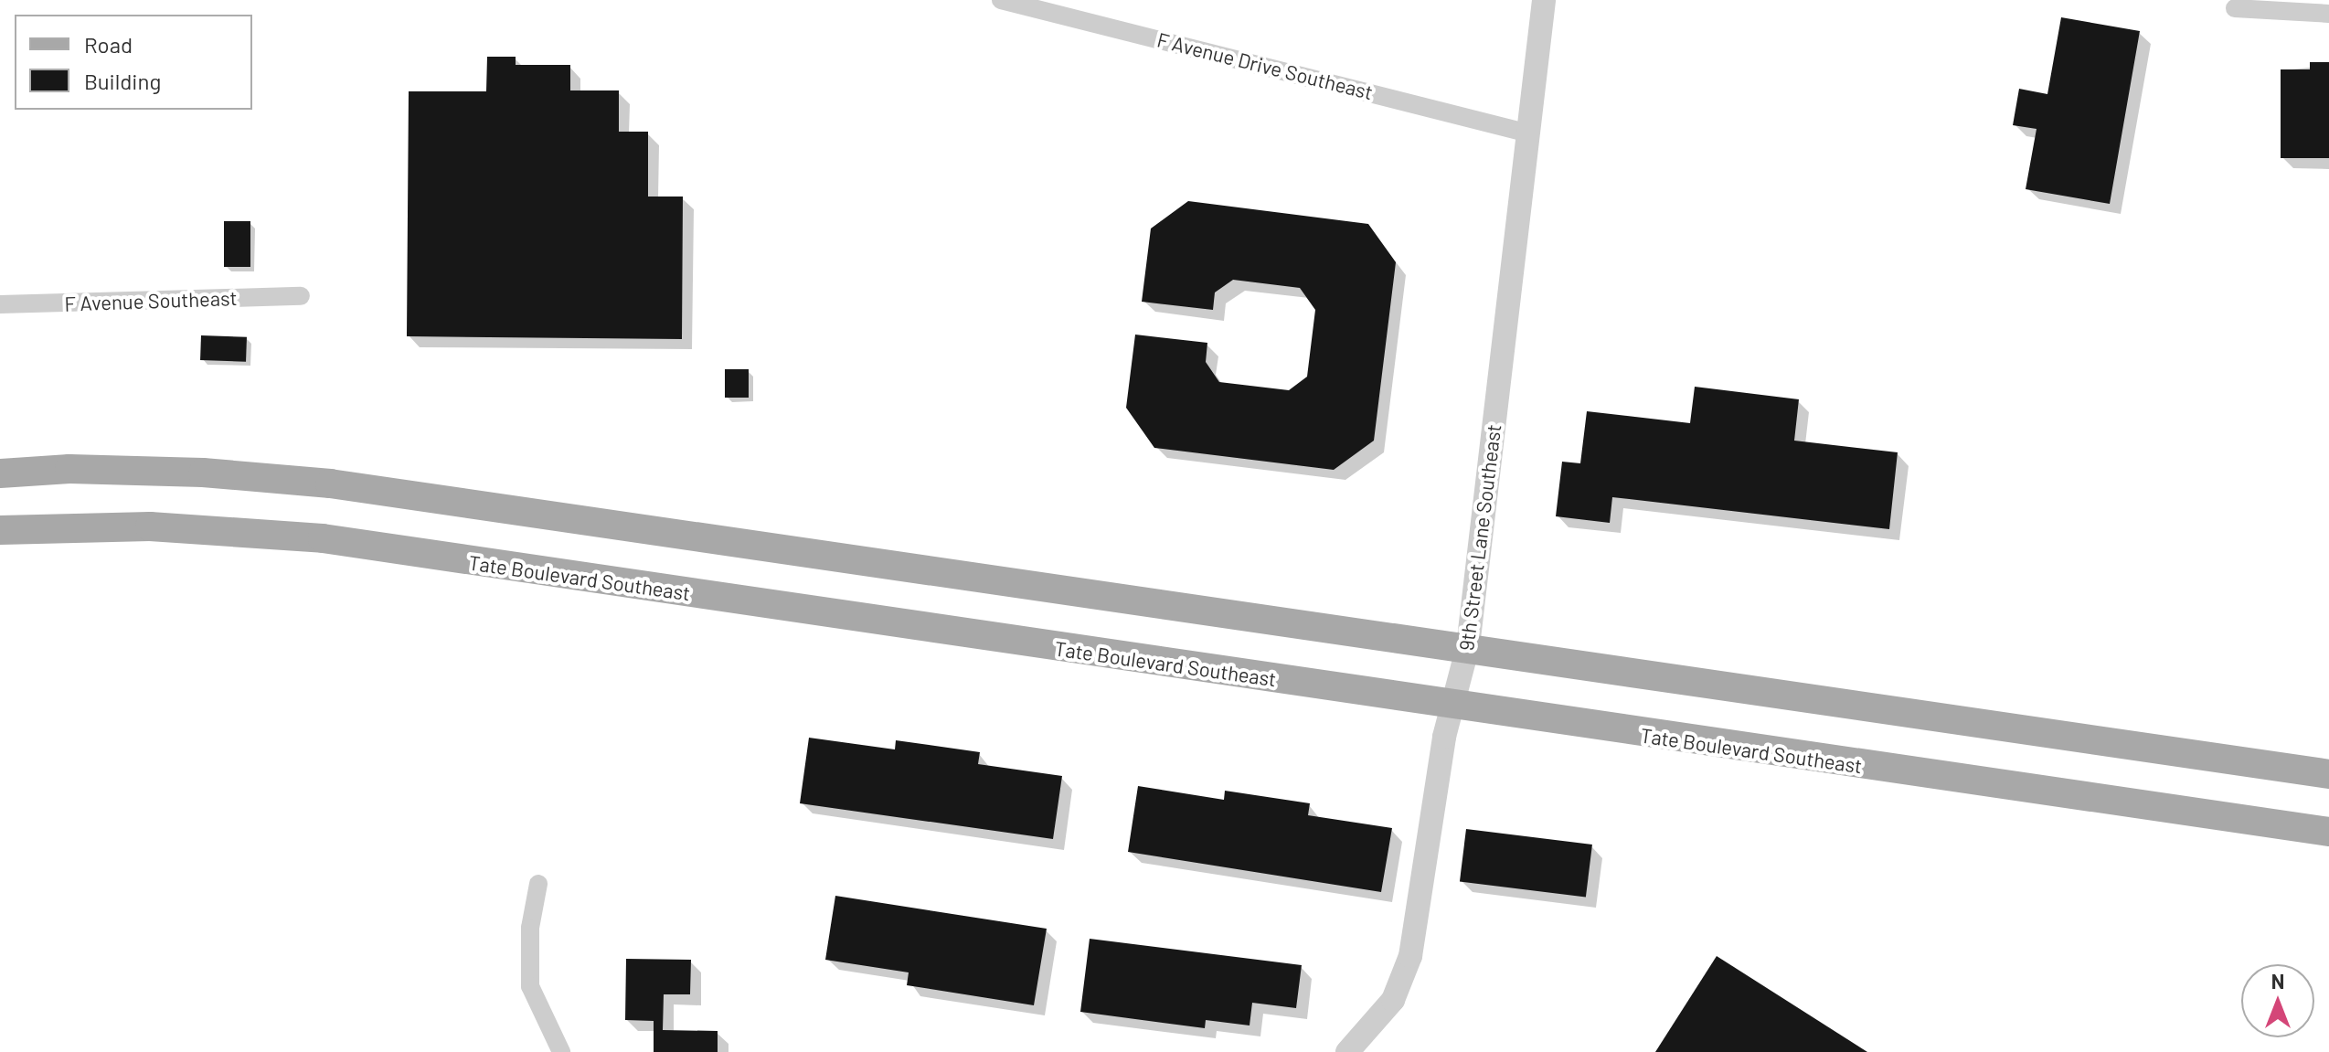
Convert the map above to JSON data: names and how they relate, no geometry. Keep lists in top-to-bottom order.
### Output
{
  "streets": {
    "main road": ["Tate Boulevard Southeast"],
    "street": ["F Avenue Drive Southeast", "F Avenue Southeast", "9th Street Lane Southeast"]
  },
  "crossings": [
    ["F Avenue Drive Southeast", "9th Street Lane Southeast"],
    ["9th Street Lane Southeast", "Tate Boulevard Southeast"]
  ],
  "legend": ["Road", "Building"],
  "north": "top"
}
